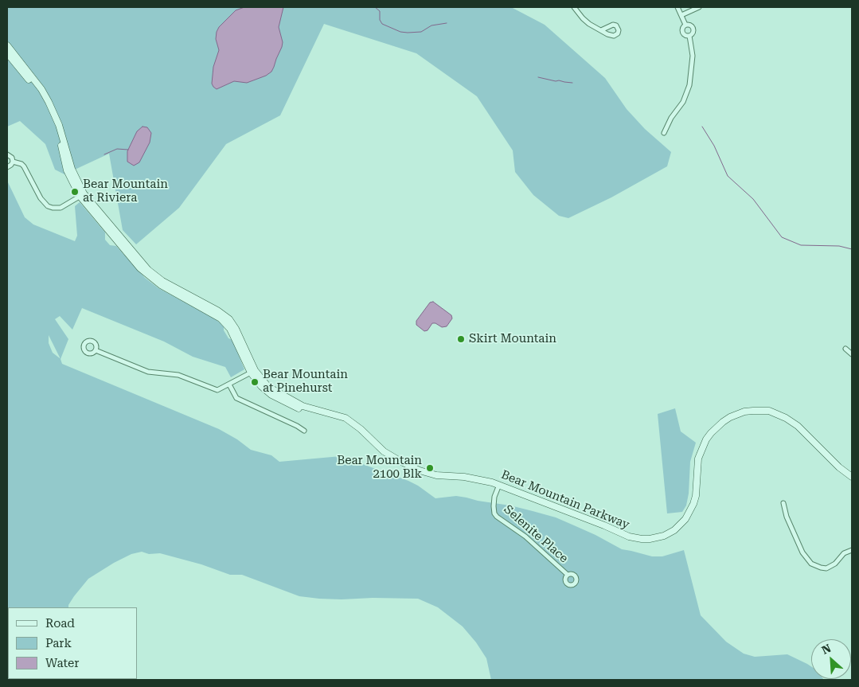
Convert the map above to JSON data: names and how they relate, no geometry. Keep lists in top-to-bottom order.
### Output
{
  "streets": {
    "street": ["Bear Mountain Parkway", "Selenite Place"]
  },
  "crossings": [
    ["Bear Mountain Parkway", "Selenite Place"]
  ],
  "places": [
    "Bear Mountain at Riviera",
    "Skirt Mountain",
    "Bear Mountain at Pinehurst",
    "Bear Mountain 2100 Blk"
  ],
  "legend": ["Road", "Park", "Water"],
  "north": "top left"
}
